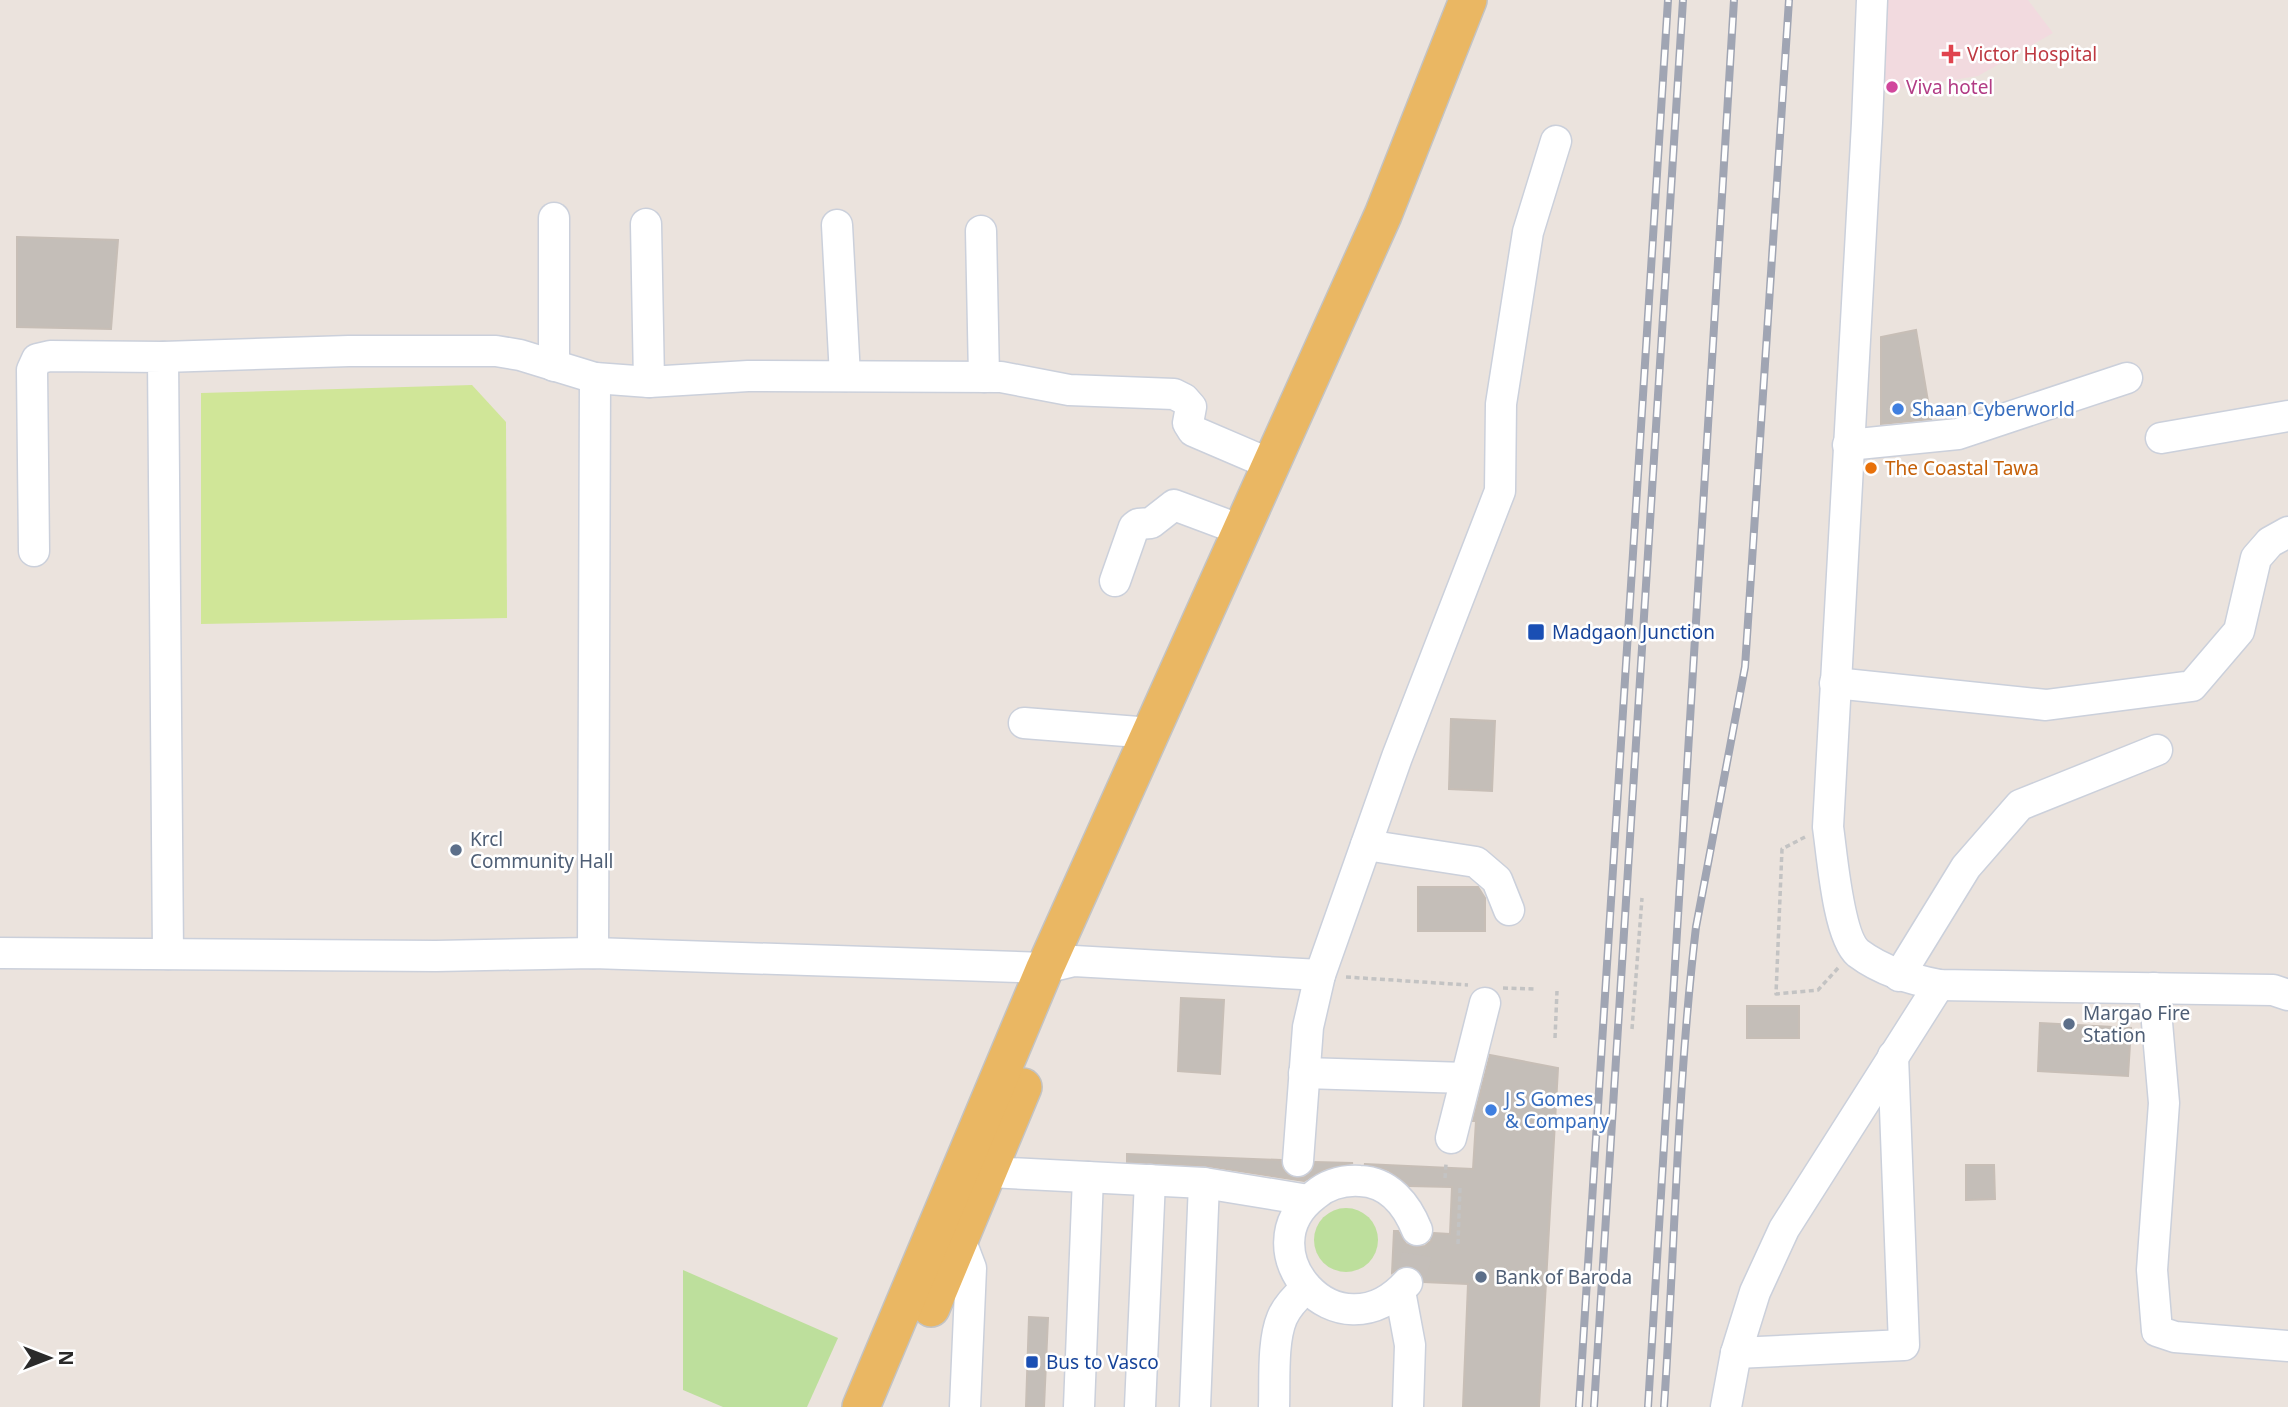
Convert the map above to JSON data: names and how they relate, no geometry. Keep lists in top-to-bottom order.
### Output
{
  "places": {
    "health": ["Victor Hospital"],
    "other": [
      "Viva hotel",
      "Shaan Cyberworld",
      "The Coastal Tawa",
      "Krcl Community Hall",
      "Margao Fire Station",
      "J S Gomes & Company",
      "Bank of Baroda"
    ],
    "transit": ["Madgaon Junction", "Bus to Vasco"]
  },
  "north": "right"
}
